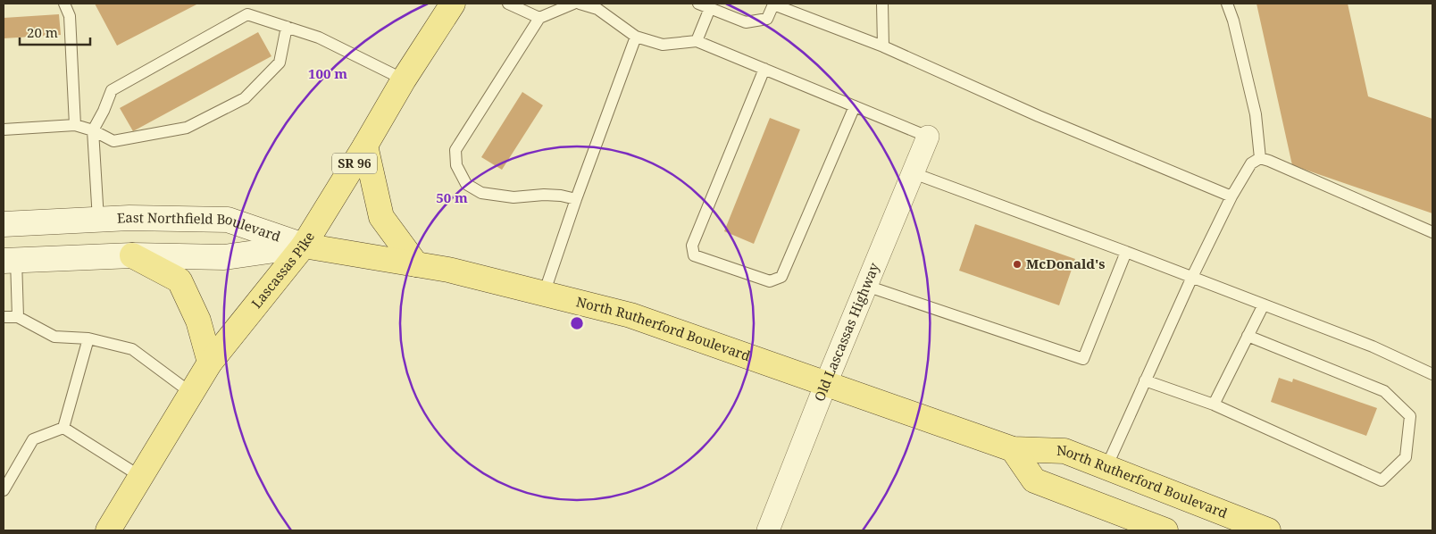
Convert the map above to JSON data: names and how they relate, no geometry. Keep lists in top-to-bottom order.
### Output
{
  "streets": {
    "main road": [
      "SR 96",
      "East Northfield Boulevard",
      "Lascassas Pike",
      "North Rutherford Boulevard"
    ],
    "street": ["Old Lascassas Highway"]
  },
  "crossings": [
    ["East Northfield Boulevard", "Lascassas Pike"],
    ["East Northfield Boulevard", "North Rutherford Boulevard"],
    ["Lascassas Pike", "North Rutherford Boulevard"],
    ["North Rutherford Boulevard", "Old Lascassas Highway"]
  ],
  "places": ["McDonald's"],
  "scale_bar": "20 m",
  "rings": ["100 m", "50 m"]
}
